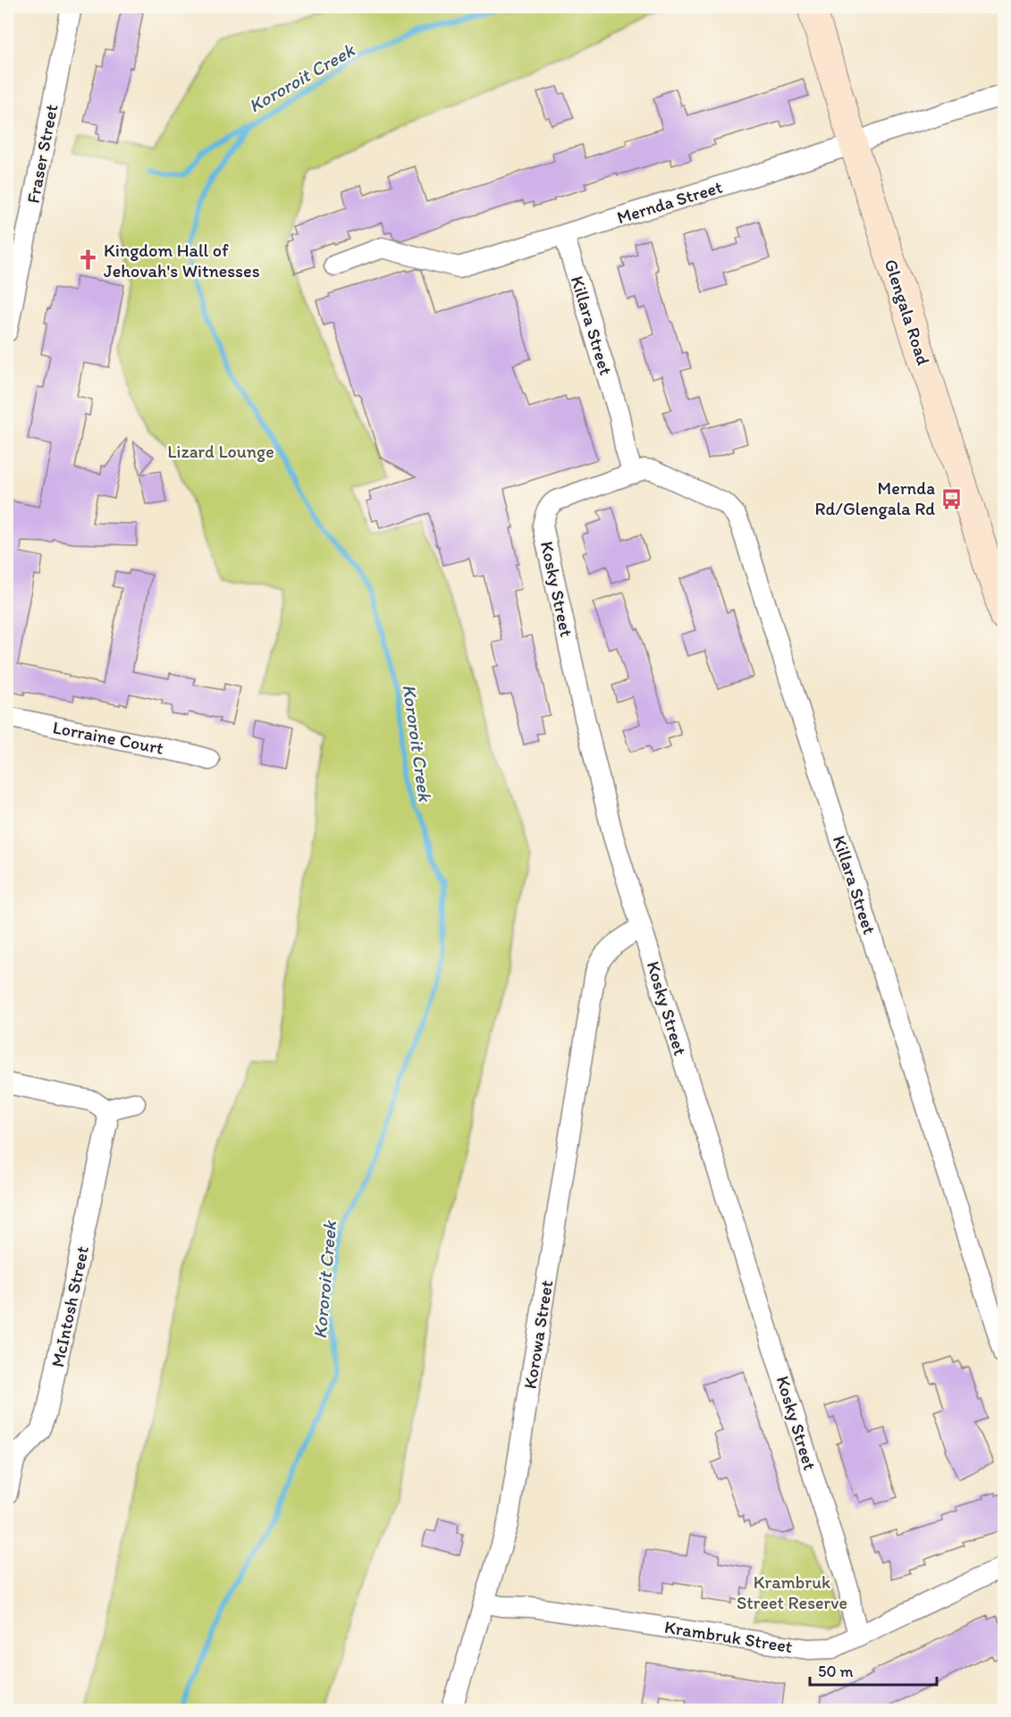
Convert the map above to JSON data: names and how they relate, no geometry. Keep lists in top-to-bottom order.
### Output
{
  "streets": {
    "street": [
      "Fraser Street",
      "Mernda Street",
      "Glengala Road",
      "Killara Street",
      "Kosky Street",
      "Lorraine Court",
      "McIntosh Street",
      "Korowa Street",
      "Krambruk Street"
    ]
  },
  "crossings": [
    ["Mernda Street", "Glengala Road"],
    ["Mernda Street", "Killara Street"],
    ["Killara Street", "Kosky Street"],
    ["Kosky Street", "Korowa Street"],
    ["Kosky Street", "Krambruk Street"],
    ["Korowa Street", "Krambruk Street"]
  ],
  "water": ["Kororoit Creek"],
  "parks": ["Lizard Lounge", "Krambruk Street Reserve"],
  "places": {
    "church": ["Kingdom Hall of Jehovah's Witnesses"],
    "bus stop": ["Mernda Rd/Glengala Rd"]
  },
  "scale_bar": "50 m"
}
